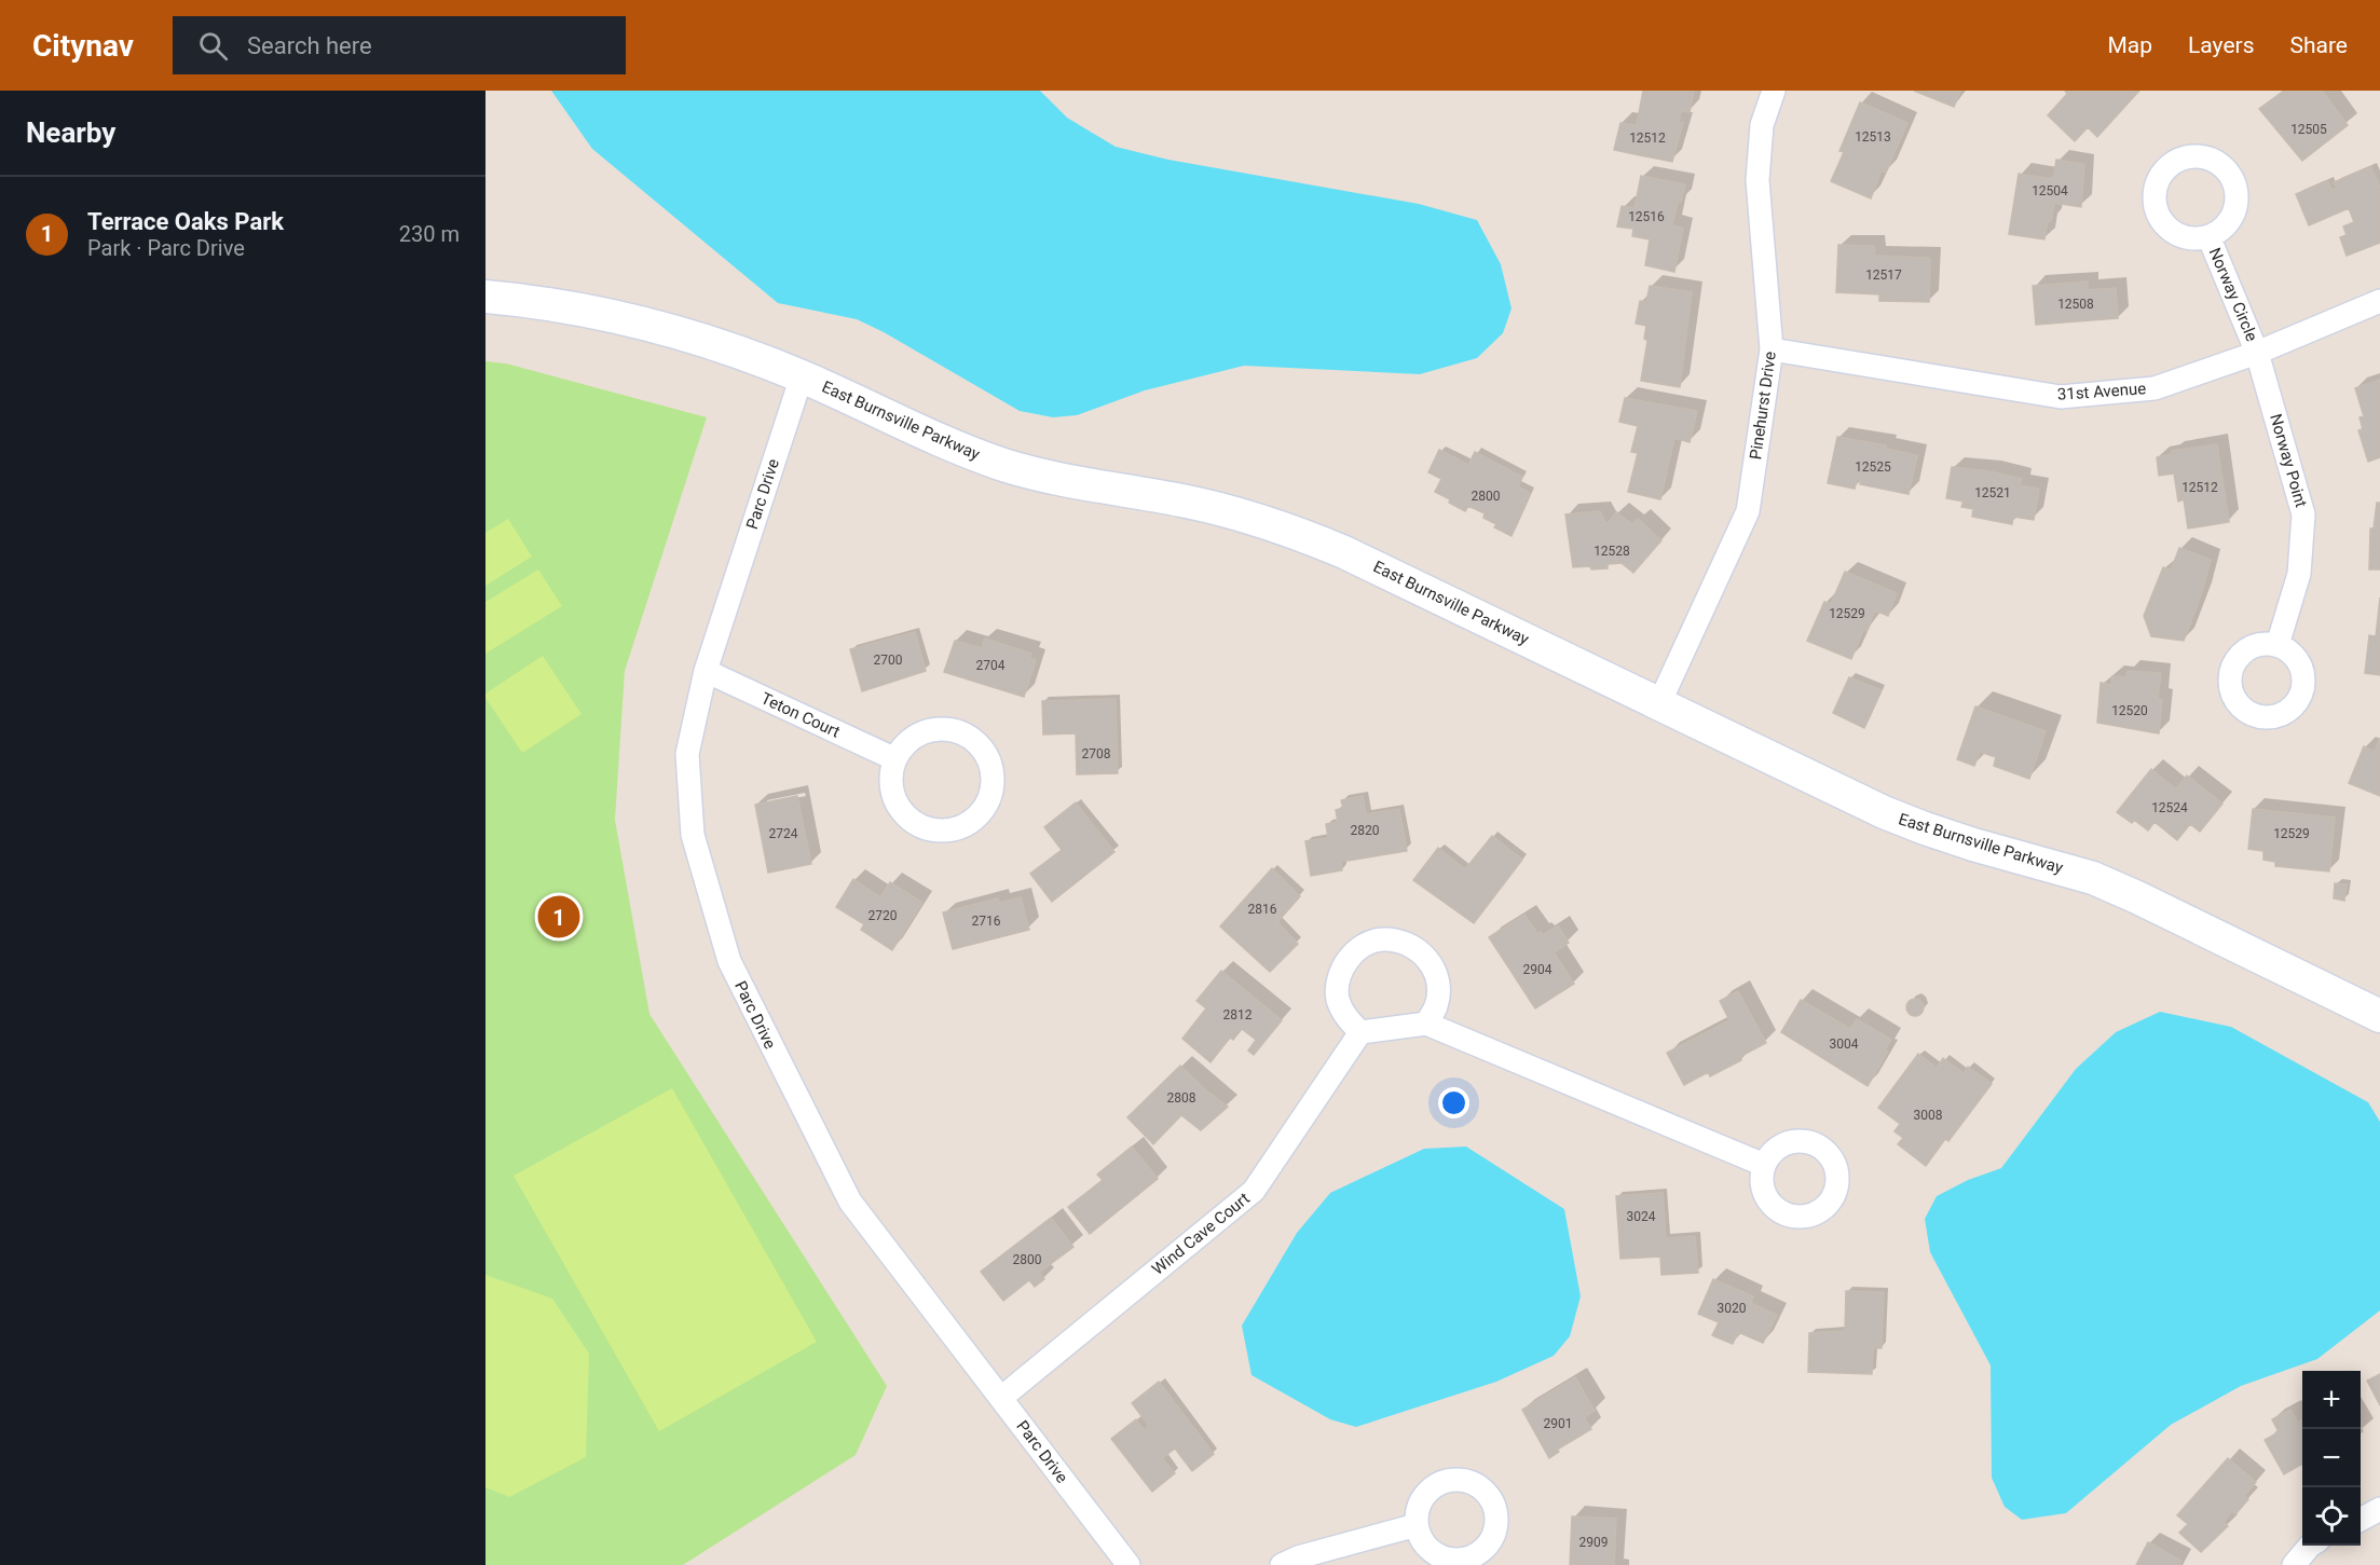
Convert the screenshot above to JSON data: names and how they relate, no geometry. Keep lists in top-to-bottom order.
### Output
{
  "streets": {
    "street": [
      "Norway Circle",
      "31st Avenue",
      "Pinehurst Drive",
      "East Burnsville Parkway",
      "Norway Point",
      "Parc Drive",
      "Teton Court",
      "Wind Cave Court"
    ]
  },
  "crossings": [
    ["Norway Circle", "31st Avenue"],
    ["Norway Circle", "Norway Point"],
    ["31st Avenue", "Pinehurst Drive"],
    ["31st Avenue", "Norway Point"],
    ["Pinehurst Drive", "East Burnsville Parkway"],
    ["East Burnsville Parkway", "Parc Drive"],
    ["Parc Drive", "Teton Court"],
    ["Parc Drive", "Wind Cave Court"]
  ],
  "house_numbers": [
    "12505",
    "12513",
    "12512",
    "12504",
    "12516",
    "12517",
    "12508",
    "12525",
    "12512",
    "12521",
    "2800",
    "12528",
    "12529",
    "2700",
    "2704",
    "12520",
    "2708",
    "12524",
    "2820",
    "2724",
    "12529",
    "2816",
    "2720",
    "2716",
    "2904",
    "2812",
    "3004",
    "2808",
    "3008",
    "3024",
    "2800",
    "3020",
    "2901",
    "2909"
  ],
  "page": {
    "header": "Citynav",
    "search": "Search here",
    "nav": ["Map", "Layers", "Share"],
    "heading": "Nearby",
    "list": [
      {
        "mark": "1",
        "name": "Terrace Oaks Park",
        "note": "Park · Parc Drive",
        "value": "230 m"
      }
    ],
    "pins": "1",
    "map_buttons": ["+", "−"]
  }
}
